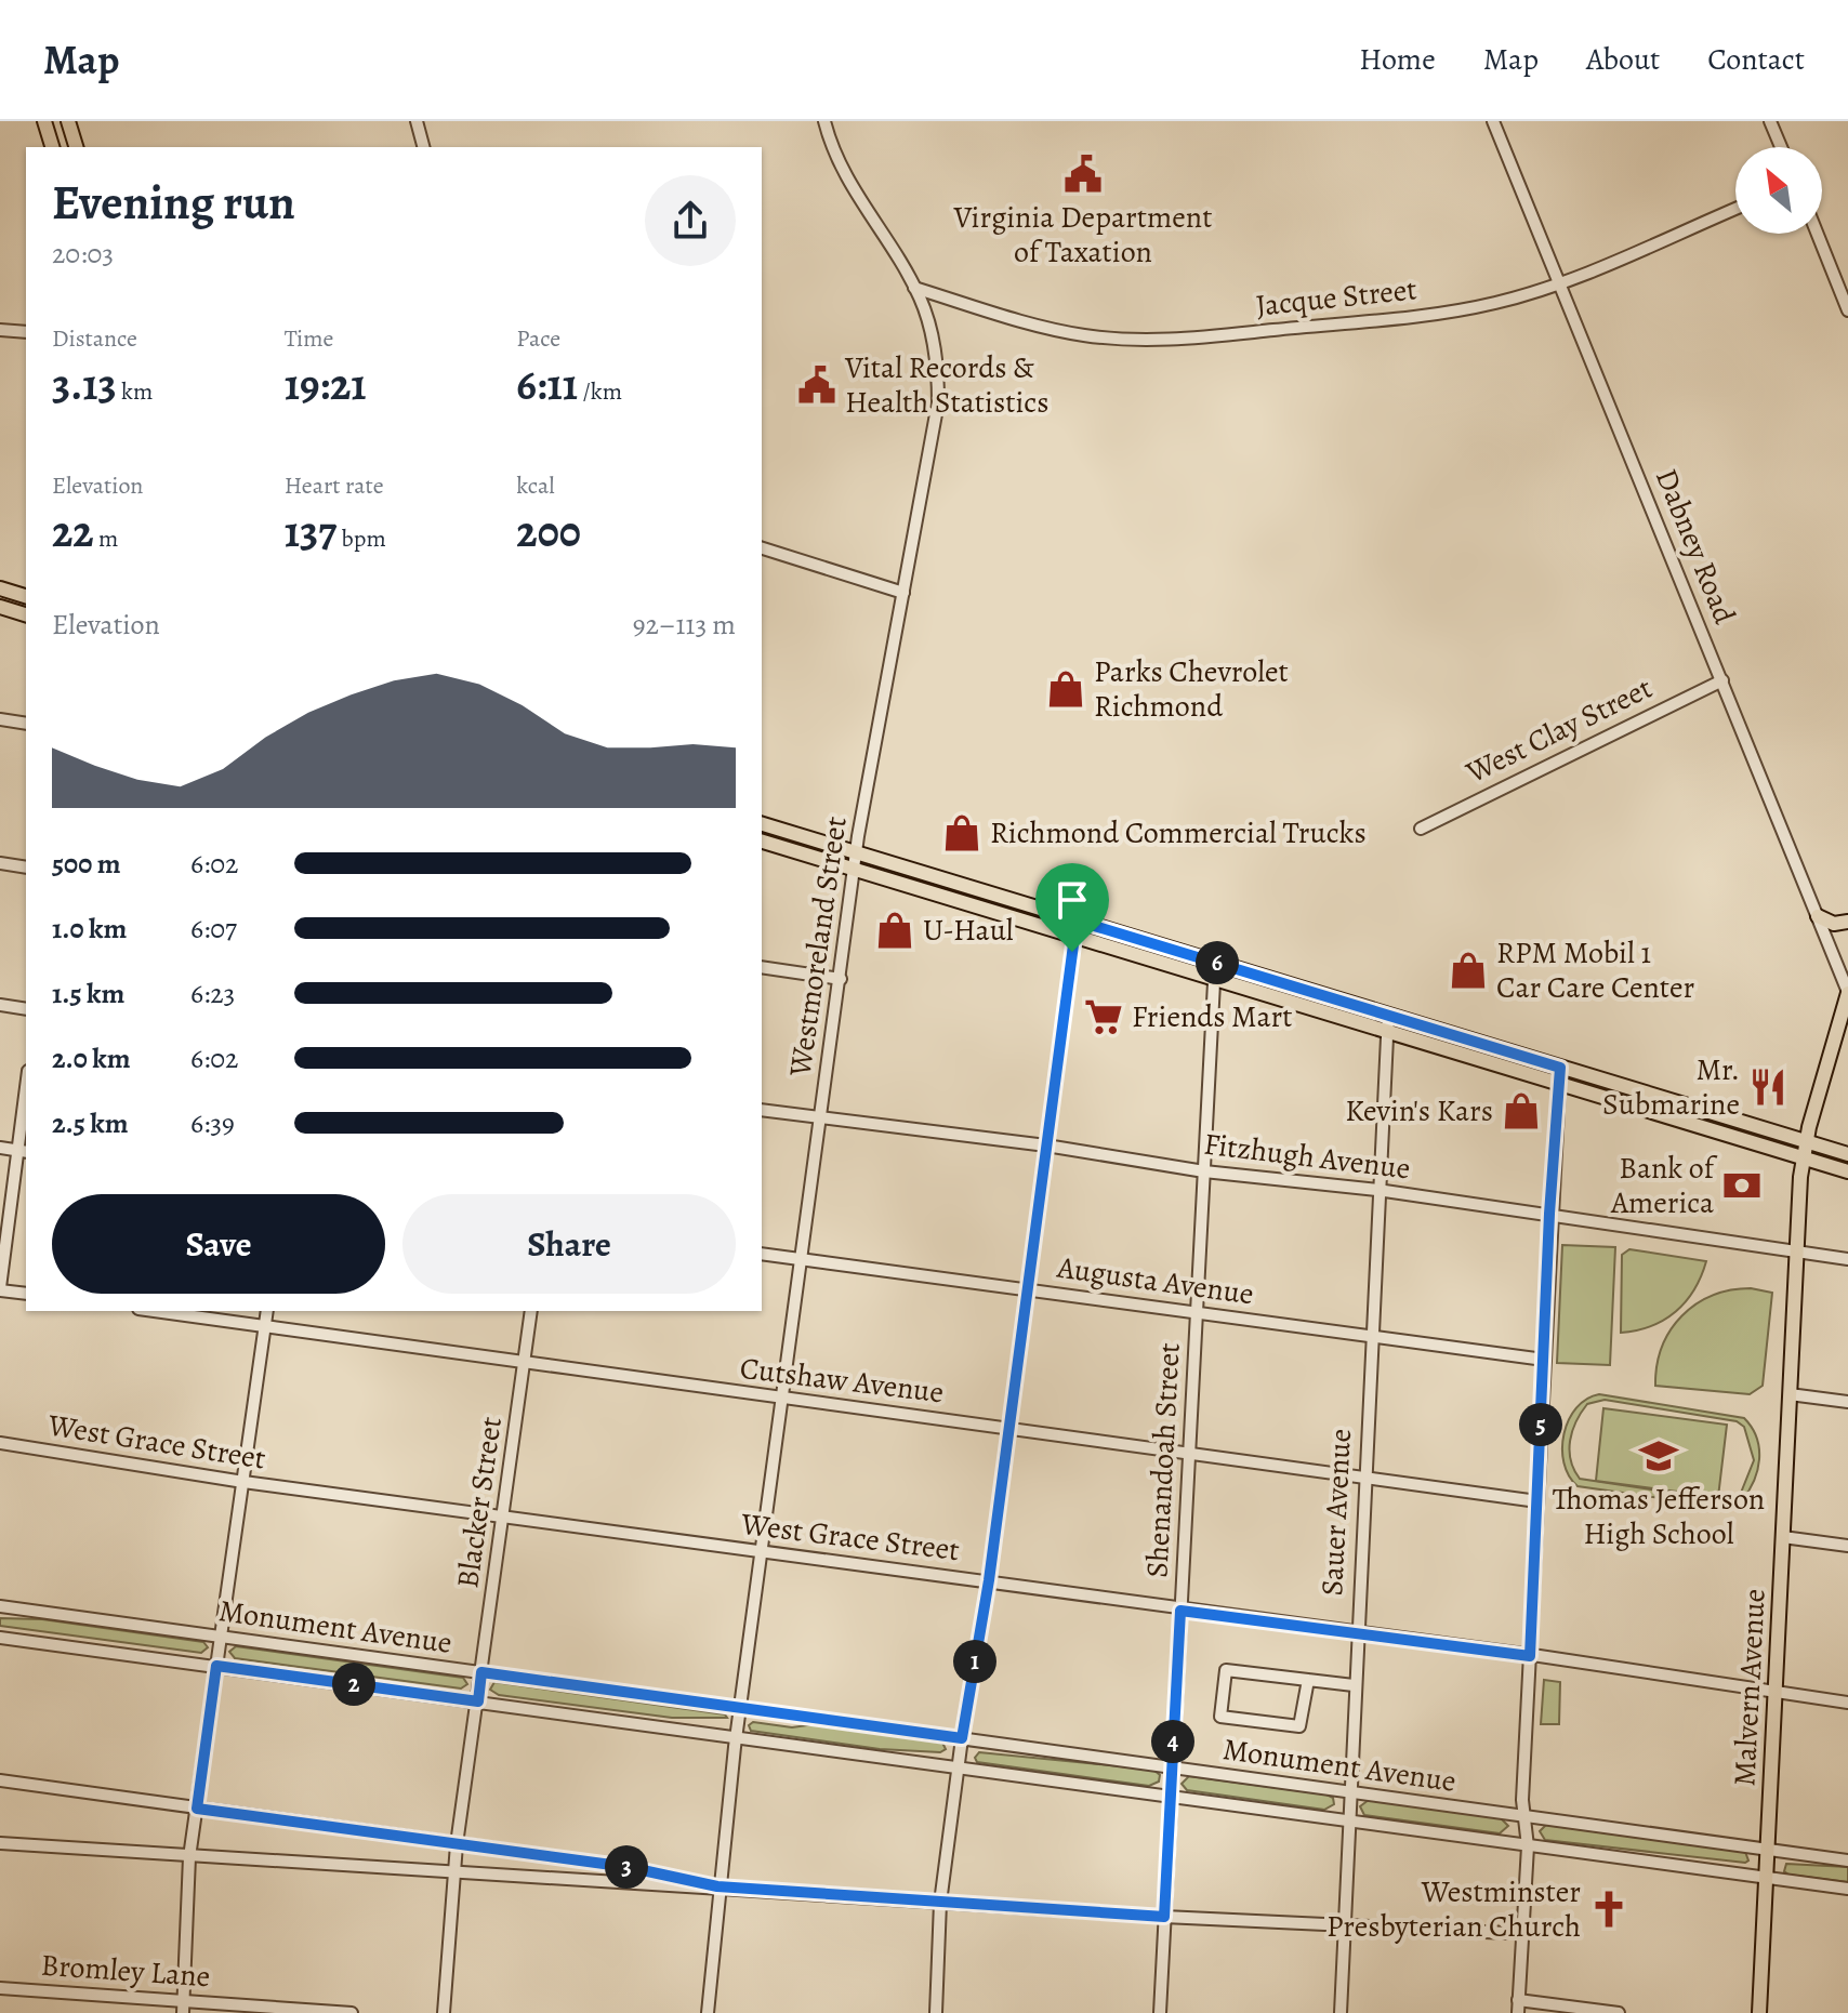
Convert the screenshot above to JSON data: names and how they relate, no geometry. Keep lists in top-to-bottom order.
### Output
{
  "streets": {
    "main road": ["Malvern Avenue"],
    "street": [
      "Jacque Street",
      "Dabney Road",
      "West Clay Street",
      "Westmoreland Street",
      "Fitzhugh Avenue",
      "Augusta Avenue",
      "Cutshaw Avenue",
      "West Grace Street",
      "Shenandoah Street",
      "Blacker Street",
      "Sauer Avenue",
      "Monument Avenue",
      "Bromley Lane"
    ]
  },
  "crossings": [
    ["Jacque Street", "Dabney Road"],
    ["Jacque Street", "Westmoreland Street"],
    ["Dabney Road", "West Clay Street"],
    ["Dabney Road", "Malvern Avenue"],
    ["Westmoreland Street", "Fitzhugh Avenue"],
    ["Westmoreland Street", "Augusta Avenue"],
    ["Westmoreland Street", "Cutshaw Avenue"],
    ["Westmoreland Street", "West Grace Street"],
    ["Westmoreland Street", "Monument Avenue"],
    ["Fitzhugh Avenue", "Shenandoah Street"],
    ["Fitzhugh Avenue", "Sauer Avenue"],
    ["Fitzhugh Avenue", "Malvern Avenue"],
    ["Augusta Avenue", "Shenandoah Street"],
    ["Augusta Avenue", "Sauer Avenue"],
    ["Cutshaw Avenue", "Shenandoah Street"],
    ["Cutshaw Avenue", "Blacker Street"],
    ["Cutshaw Avenue", "Sauer Avenue"],
    ["West Grace Street", "Shenandoah Street"],
    ["West Grace Street", "Blacker Street"],
    ["West Grace Street", "Sauer Avenue"],
    ["West Grace Street", "Malvern Avenue"],
    ["Shenandoah Street", "Monument Avenue"],
    ["Blacker Street", "Monument Avenue"],
    ["Sauer Avenue", "Monument Avenue"],
    ["Monument Avenue", "Malvern Avenue"]
  ],
  "places": {
    "public building": ["Virginia Department of Taxation", "Vital Records & Health Statistics"],
    "shop": [
      "Parks Chevrolet Richmond",
      "Richmond Commercial Trucks",
      "U-Haul",
      "RPM Mobil 1 Car Care Center",
      "Kevin's Kars"
    ],
    "supermarket": ["Friends Mart"],
    "restaurant": ["Mr. Submarine"],
    "bank": ["Bank of America"],
    "school or university": ["Thomas Jefferson High School"],
    "church": ["Westminster Presbyterian Church"]
  },
  "north": "top left",
  "page": {
    "header": "Map",
    "nav": [
      "Home",
      "Map",
      "About",
      "Contact"
    ],
    "heading": ["Evening run", "20:03"],
    "stats": [
      ["Distance", "3.13 km"],
      ["Time", "19:21"],
      ["Pace", "6:11 /km"],
      ["Elevation", "22 m"],
      ["Heart rate", "137 bpm"],
      ["kcal", "200"]
    ],
    "chart": ["Elevation", "92–113 m"],
    "list": [
      {
        "name": "500 m",
        "note": "6:02"
      },
      {
        "name": "1.0 km",
        "note": "6:07"
      },
      {
        "name": "1.5 km",
        "note": "6:23"
      },
      {
        "name": "2.0 km",
        "note": "6:02"
      },
      {
        "name": "2.5 km",
        "note": "6:39"
      }
    ],
    "pins": [
      "6",
      "5",
      "1",
      "2",
      "4",
      "3"
    ],
    "buttons": ["Save", "Share"]
  }
}
